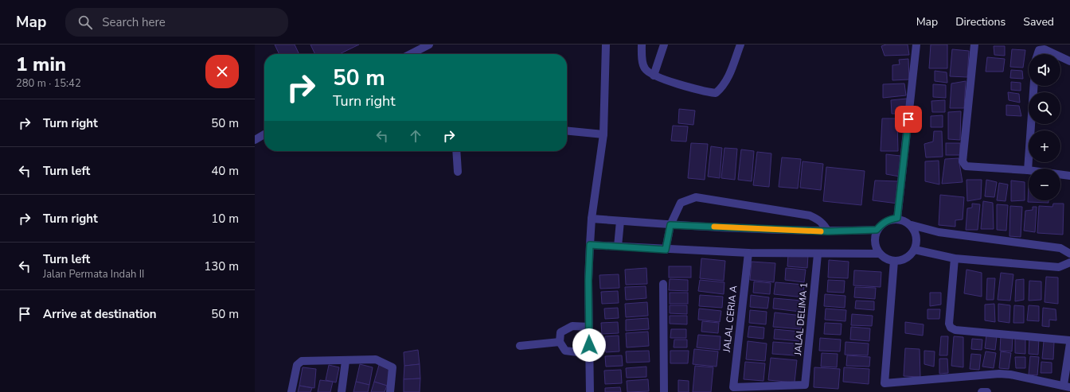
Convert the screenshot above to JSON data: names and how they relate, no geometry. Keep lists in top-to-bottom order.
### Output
{
  "streets": {
    "street": ["JALAL CERIA A", "JALAL DELIMA 1"]
  },
  "crossings": [
    ["JALAL CERIA A", "JALAL DELIMA 1"]
  ],
  "page": {
    "header": "Map",
    "search": "Search here",
    "nav": ["Map", "Directions", "Saved"],
    "heading": ["1 min", "280 m · 15:42"],
    "map_buttons": ["+", "−"],
    "turn": ["50 m", "Turn right"],
    "list": [
      {
        "name": "Turn right",
        "value": "50 m"
      },
      {
        "name": "Turn left",
        "value": "40 m"
      },
      {
        "name": "Turn right",
        "value": "10 m"
      },
      {
        "name": "Turn left",
        "note": "Jalan Permata Indah II",
        "value": "130 m"
      },
      {
        "name": "Arrive at destination",
        "value": "50 m"
      }
    ]
  }
}
